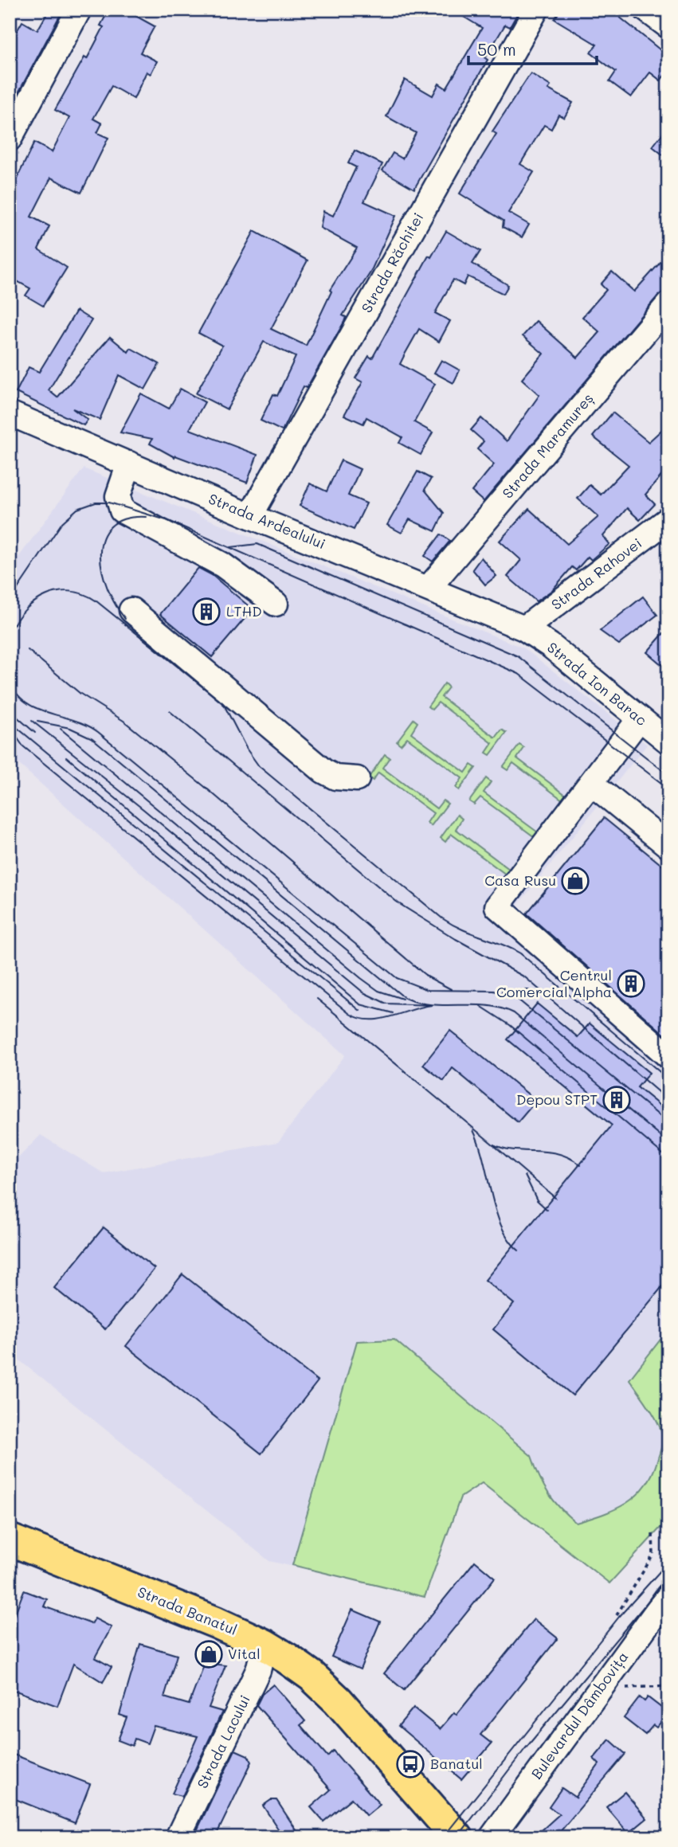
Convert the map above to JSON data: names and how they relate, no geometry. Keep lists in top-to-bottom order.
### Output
{
  "streets": {
    "main road": ["Strada Banatul"],
    "street": [
      "Strada Răchitei",
      "Strada Maramureș",
      "Strada Ardealului",
      "Strada Rahovei",
      "Strada Ion Barac",
      "Bulevardul Dâmbovița",
      "Strada Lacului"
    ]
  },
  "crossings": [
    ["Strada Răchitei", "Strada Ardealului"],
    ["Strada Maramureș", "Strada Ardealului"],
    ["Strada Ardealului", "Strada Rahovei"],
    ["Strada Ardealului", "Strada Ion Barac"],
    ["Strada Rahovei", "Strada Ion Barac"],
    ["Strada Banatul", "Strada Lacului"]
  ],
  "places": {
    "building": ["LTHD", "Centrul Comercial Alpha", "Depou STPT"],
    "shop": ["Casa Rusu", "Vital"],
    "bus stop": ["Banatul"]
  },
  "scale_bar": "50 m"
}
